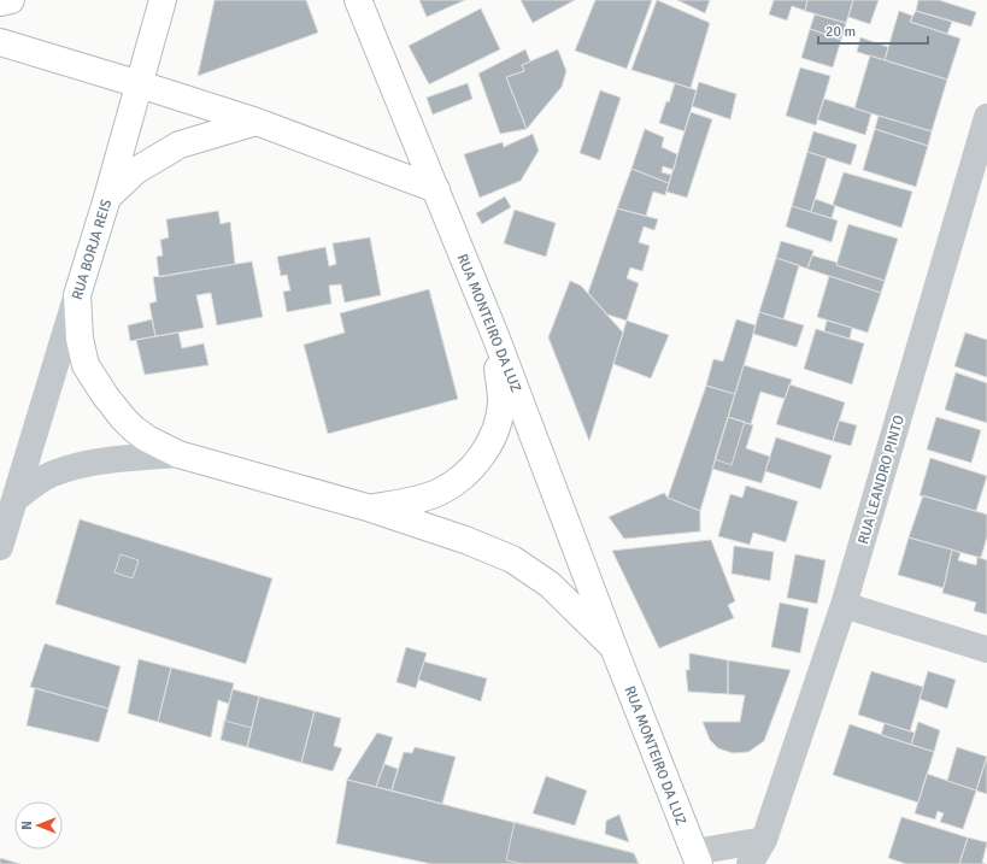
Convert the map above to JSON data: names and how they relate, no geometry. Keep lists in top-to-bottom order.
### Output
{
  "streets": {
    "main road": ["RUA BORJA REIS", "RUA MONTEIRO DA LUZ"],
    "street": ["RUA LEANDRO PINTO"]
  },
  "crossings": [
    ["RUA BORJA REIS", "RUA MONTEIRO DA LUZ"]
  ],
  "scale_bar": "20 m",
  "north": "left"
}
